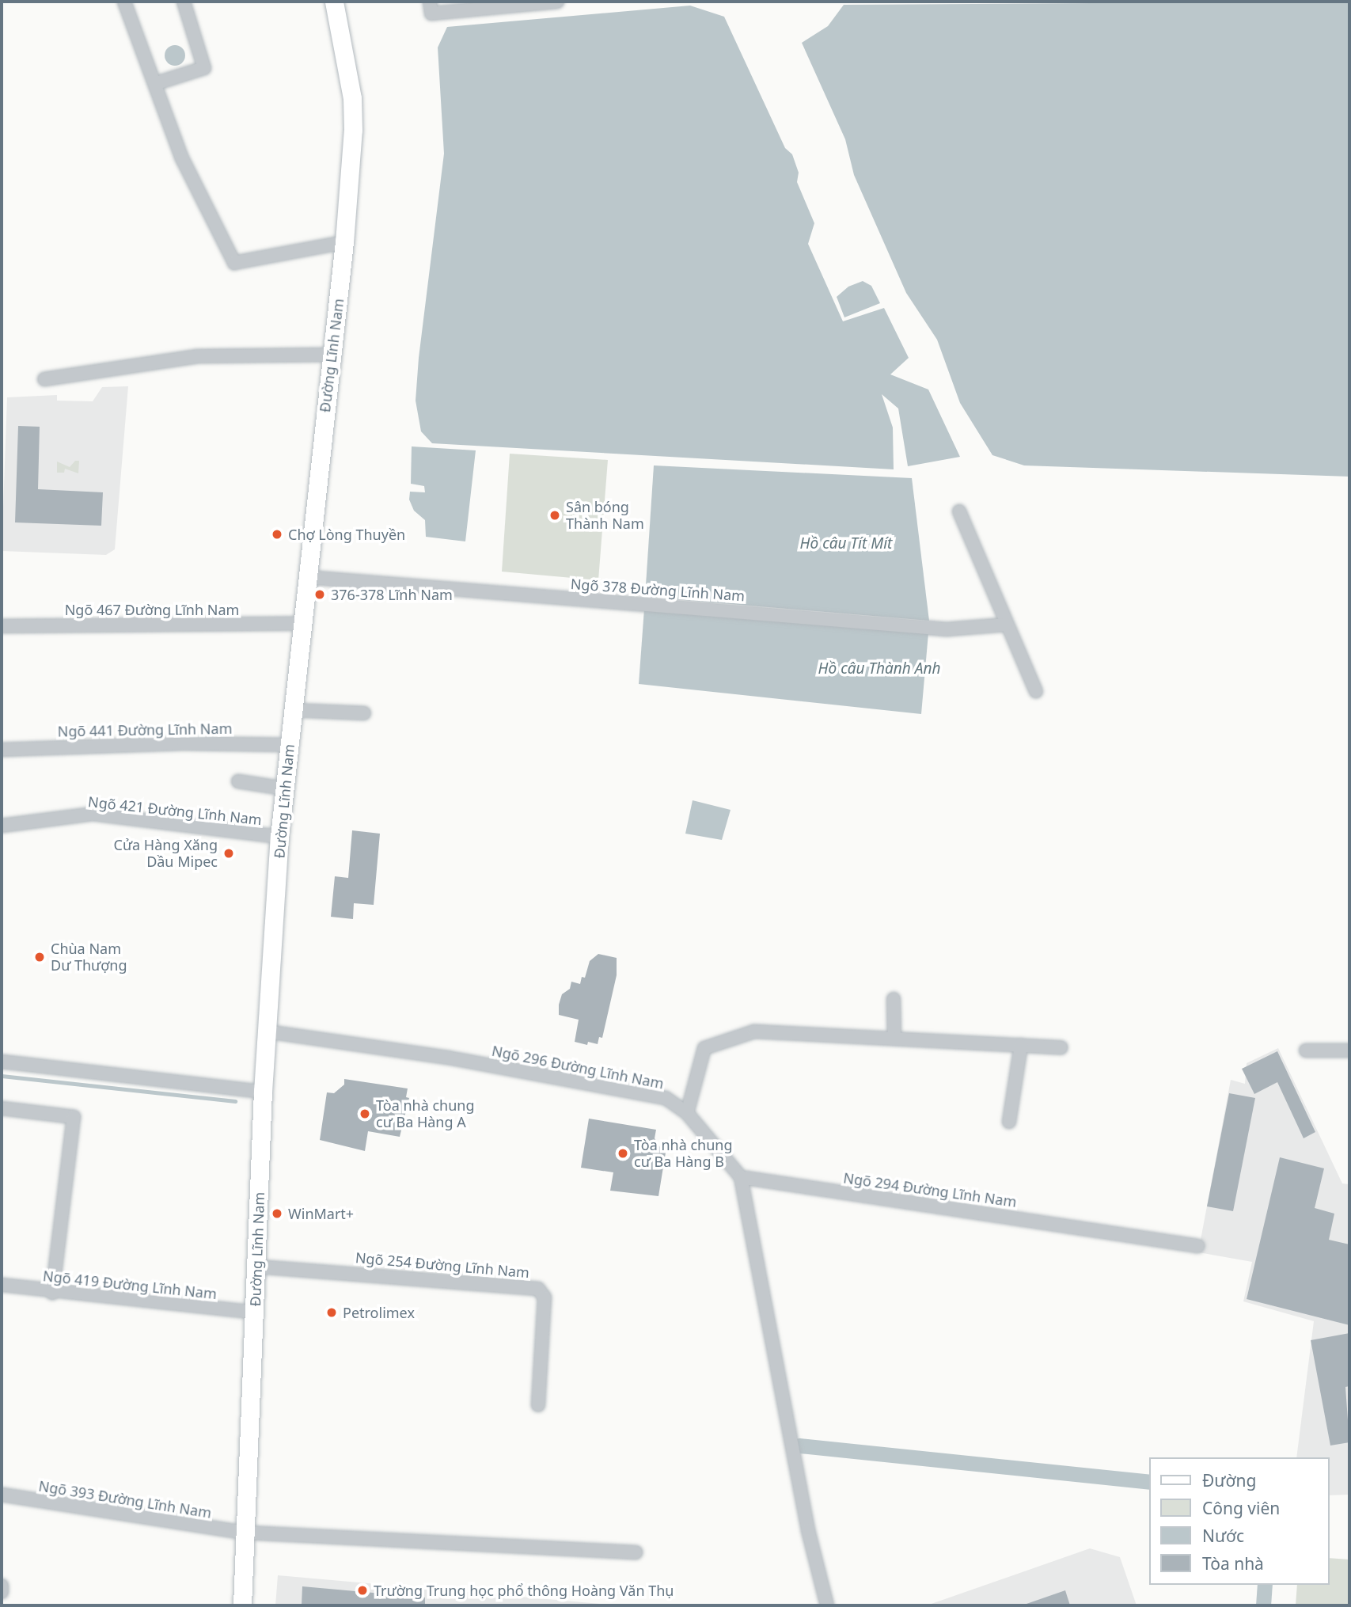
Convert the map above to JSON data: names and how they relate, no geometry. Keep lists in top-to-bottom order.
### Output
{
  "streets": {
    "main road": ["Đường Lĩnh Nam"],
    "street": [
      "Ngõ 378 Đường Lĩnh Nam",
      "Ngõ 467 Đường Lĩnh Nam",
      "Ngõ 441 Đường Lĩnh Nam",
      "Ngõ 421 Đường Lĩnh Nam",
      "Ngõ 296 Đường Lĩnh Nam",
      "Ngõ 294 Đường Lĩnh Nam",
      "Ngõ 254 Đường Lĩnh Nam",
      "Ngõ 419 Đường Lĩnh Nam",
      "Ngõ 393 Đường Lĩnh Nam"
    ]
  },
  "crossings": [
    ["Đường Lĩnh Nam", "Ngõ 378 Đường Lĩnh Nam"],
    ["Đường Lĩnh Nam", "Ngõ 467 Đường Lĩnh Nam"],
    ["Đường Lĩnh Nam", "Ngõ 441 Đường Lĩnh Nam"],
    ["Đường Lĩnh Nam", "Ngõ 421 Đường Lĩnh Nam"],
    ["Đường Lĩnh Nam", "Ngõ 296 Đường Lĩnh Nam"],
    ["Đường Lĩnh Nam", "Ngõ 254 Đường Lĩnh Nam"],
    ["Đường Lĩnh Nam", "Ngõ 419 Đường Lĩnh Nam"],
    ["Đường Lĩnh Nam", "Ngõ 393 Đường Lĩnh Nam"]
  ],
  "water": ["Hồ câu Tít Mít", "Hồ câu Thành Anh"],
  "places": [
    "Sân bóng Thành Nam",
    "Chợ Lòng Thuyền",
    "376-378 Lĩnh Nam",
    "Cửa Hàng Xăng Dầu Mipec",
    "Chùa Nam Dư Thượng",
    "Tòa nhà chung cư Ba Hàng A",
    "Tòa nhà chung cư Ba Hàng B",
    "WinMart+",
    "Petrolimex",
    "Trường Trung học phổ thông Hoàng Văn Thụ"
  ],
  "legend": [
    "Đường",
    "Công viên",
    "Nước",
    "Tòa nhà"
  ]
}
